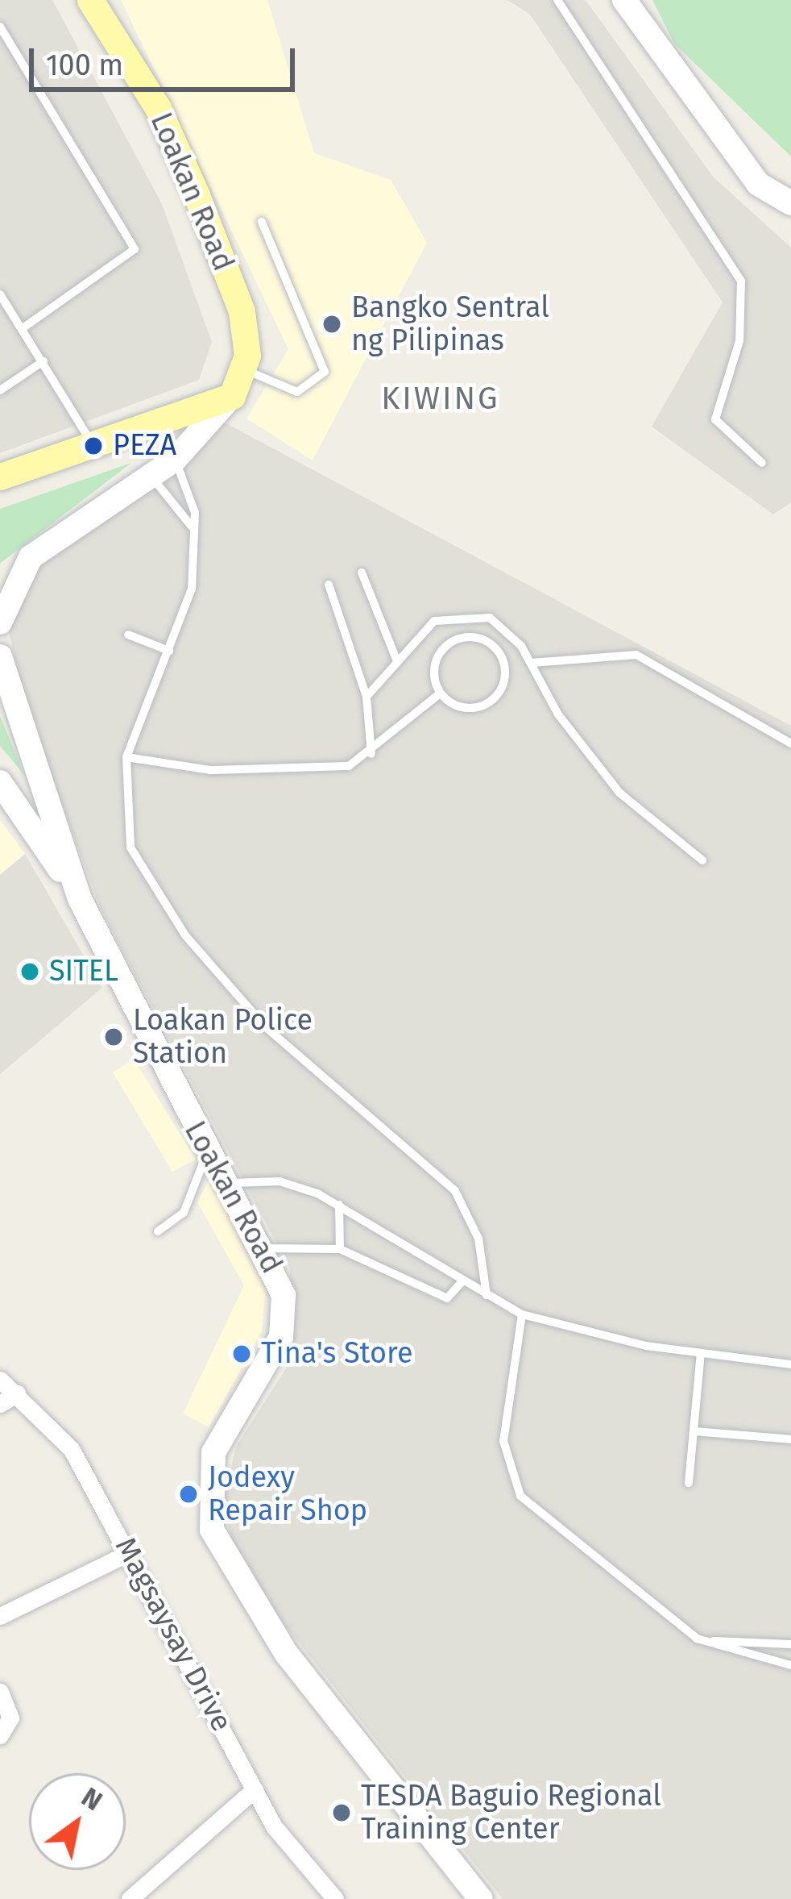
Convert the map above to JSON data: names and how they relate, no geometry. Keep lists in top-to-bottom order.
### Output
{
  "streets": {
    "main road": ["Loakan Road"],
    "street": ["Magsaysay Drive"]
  },
  "districts": ["KIWING"],
  "places": [
    "Bangko Sentral ng Pilipinas",
    "PEZA",
    "SITEL",
    "Loakan Police Station",
    "Tina's Store",
    "Jodexy Repair Shop",
    "TESDA Baguio Regional Training Center"
  ],
  "scale_bar": "100 m",
  "north": "top right"
}
